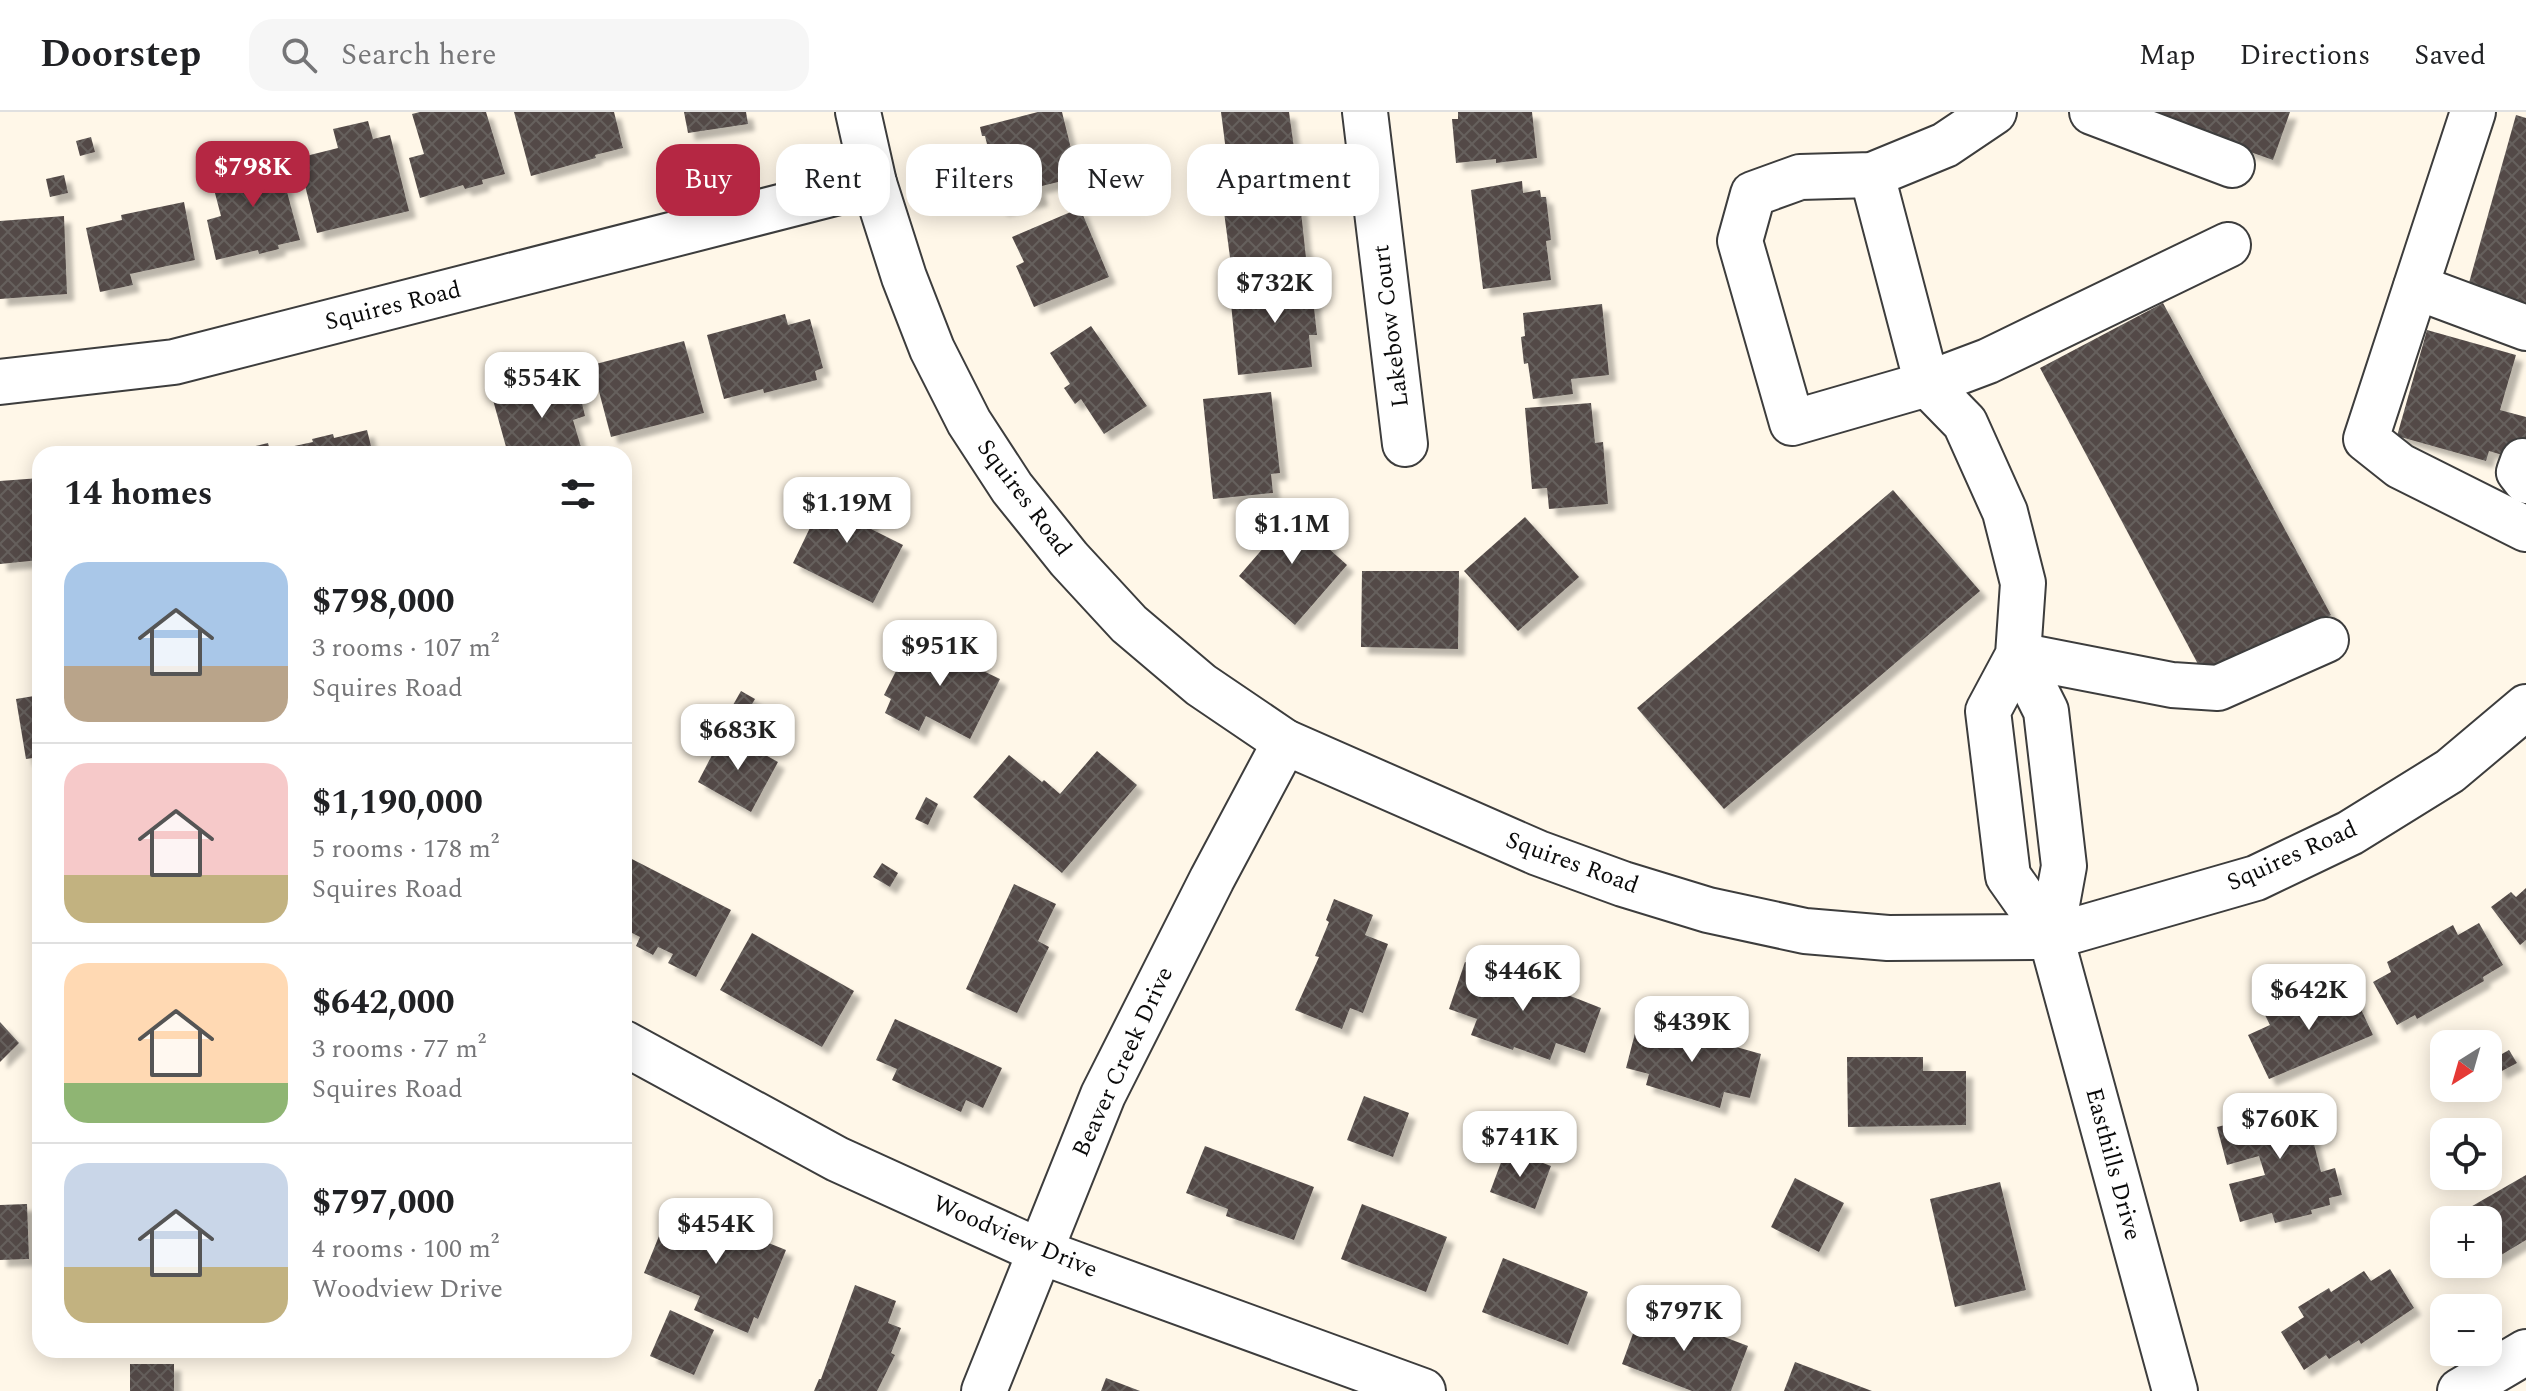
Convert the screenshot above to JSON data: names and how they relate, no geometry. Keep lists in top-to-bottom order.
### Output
{
  "streets": {
    "street": [
      "Squires Road",
      "Lakebow Court",
      "Beaver Creek Drive",
      "Easthills Drive",
      "Woodview Drive"
    ]
  },
  "crossings": [
    ["Squires Road", "Beaver Creek Drive"],
    ["Squires Road", "Easthills Drive"],
    ["Beaver Creek Drive", "Woodview Drive"]
  ],
  "north": "bottom left",
  "page": {
    "header": "Doorstep",
    "search": "Search here",
    "nav": ["Map", "Directions", "Saved"],
    "price": [
      "$798K",
      "$732K",
      "$554K",
      "$1.19M",
      "$1.1M",
      "$951K",
      "$683K",
      "$446K",
      "$642K",
      "$439K",
      "$760K",
      "$741K",
      "$454K",
      "$797K"
    ],
    "chip": [
      "Buy",
      "Rent",
      "Filters",
      "New",
      "Apartment"
    ],
    "heading": "14 homes",
    "list": [
      {
        "name": "$798,000",
        "note": "3 rooms · 107 m² · Squires Road"
      },
      {
        "name": "$1,190,000",
        "note": "5 rooms · 178 m² · Squires Road"
      },
      {
        "name": "$642,000",
        "note": "3 rooms · 77 m² · Squires Road"
      },
      {
        "name": "$797,000",
        "note": "4 rooms · 100 m² · Woodview Drive"
      }
    ],
    "map_buttons": ["+", "−"]
  }
}
